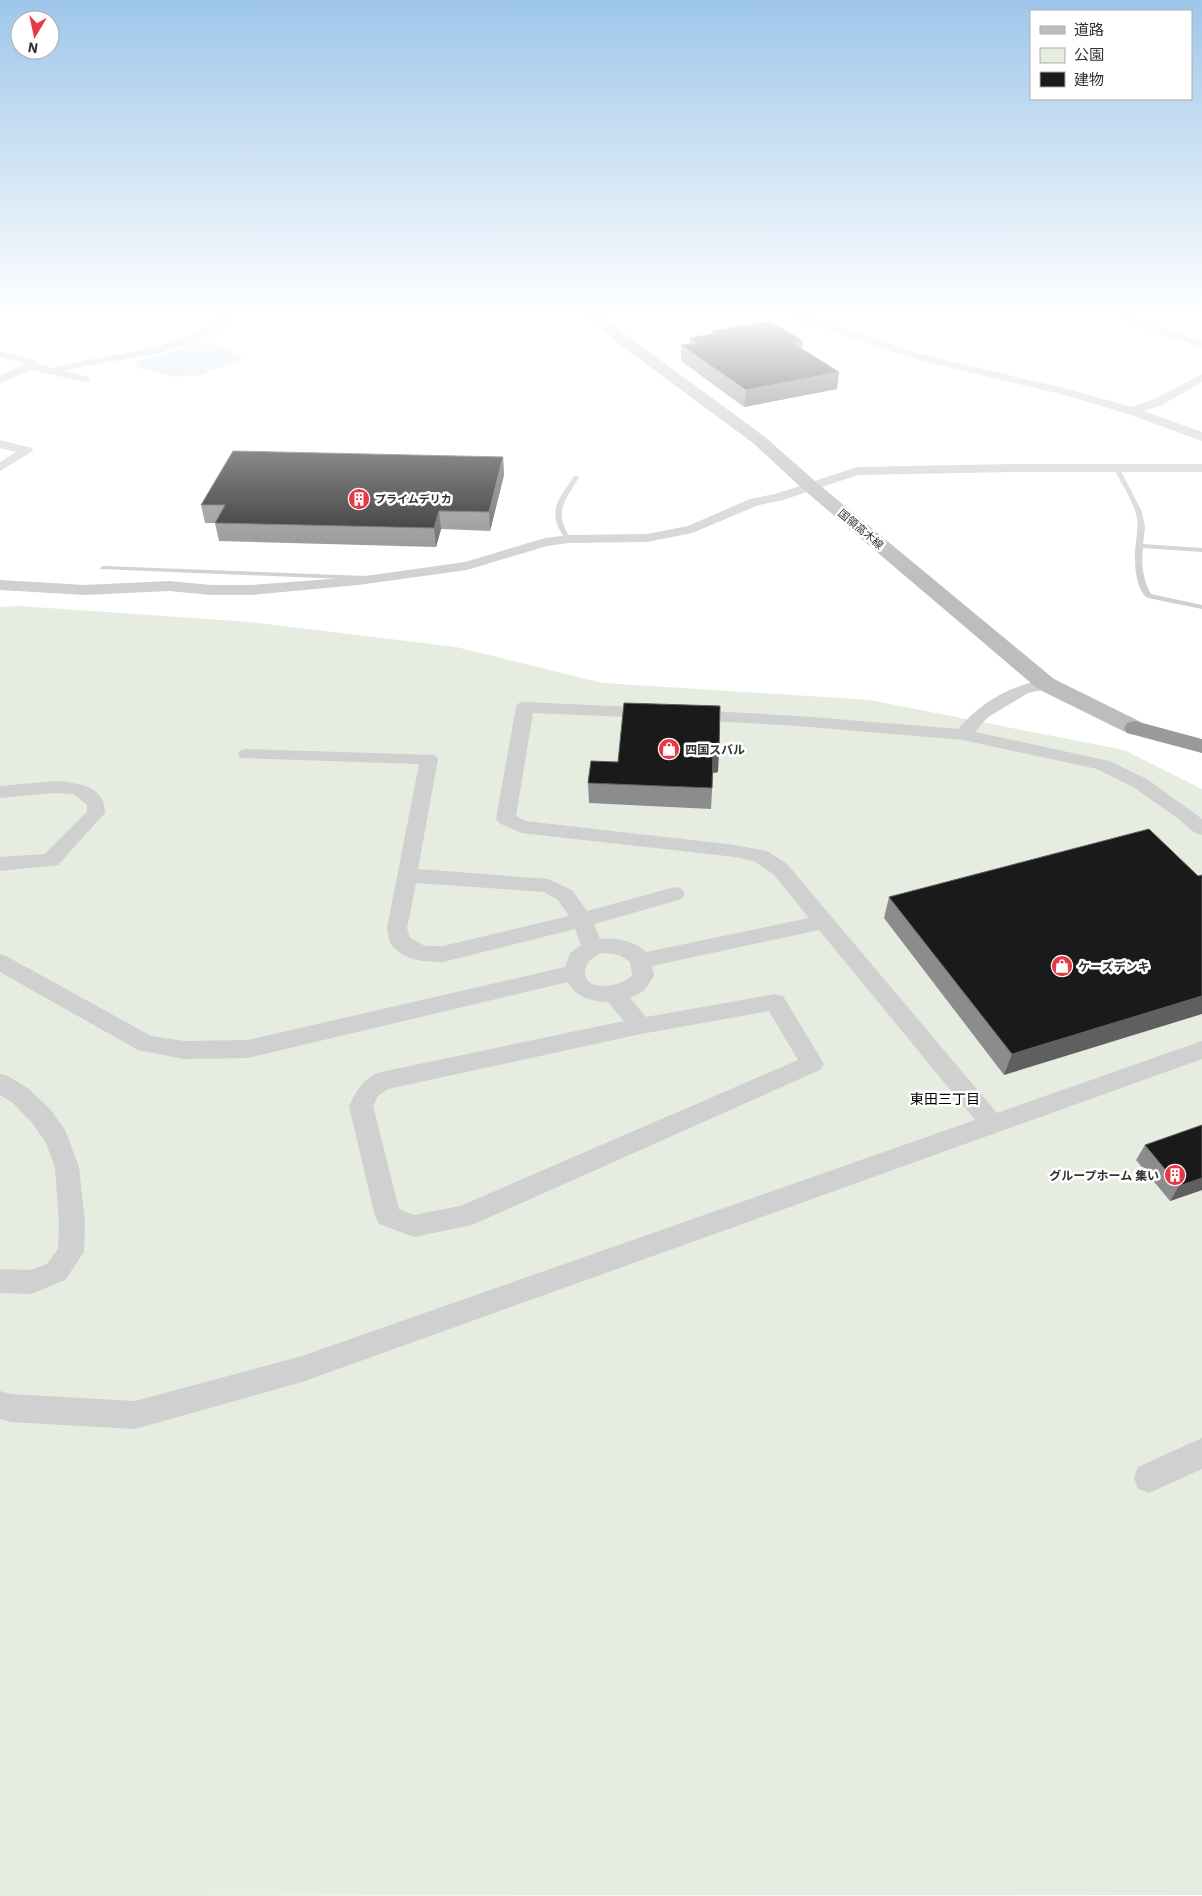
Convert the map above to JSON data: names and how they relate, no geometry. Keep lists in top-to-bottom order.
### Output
{
  "streets": {
    "main road": ["国領高木線"]
  },
  "districts": ["東田三丁目"],
  "places": {
    "building": ["プライムデリカ", "グループホーム 集い"],
    "shop": ["四国スバル", "ケーズデンキ"]
  },
  "legend": ["道路", "公園", "建物"],
  "north": "bottom"
}
